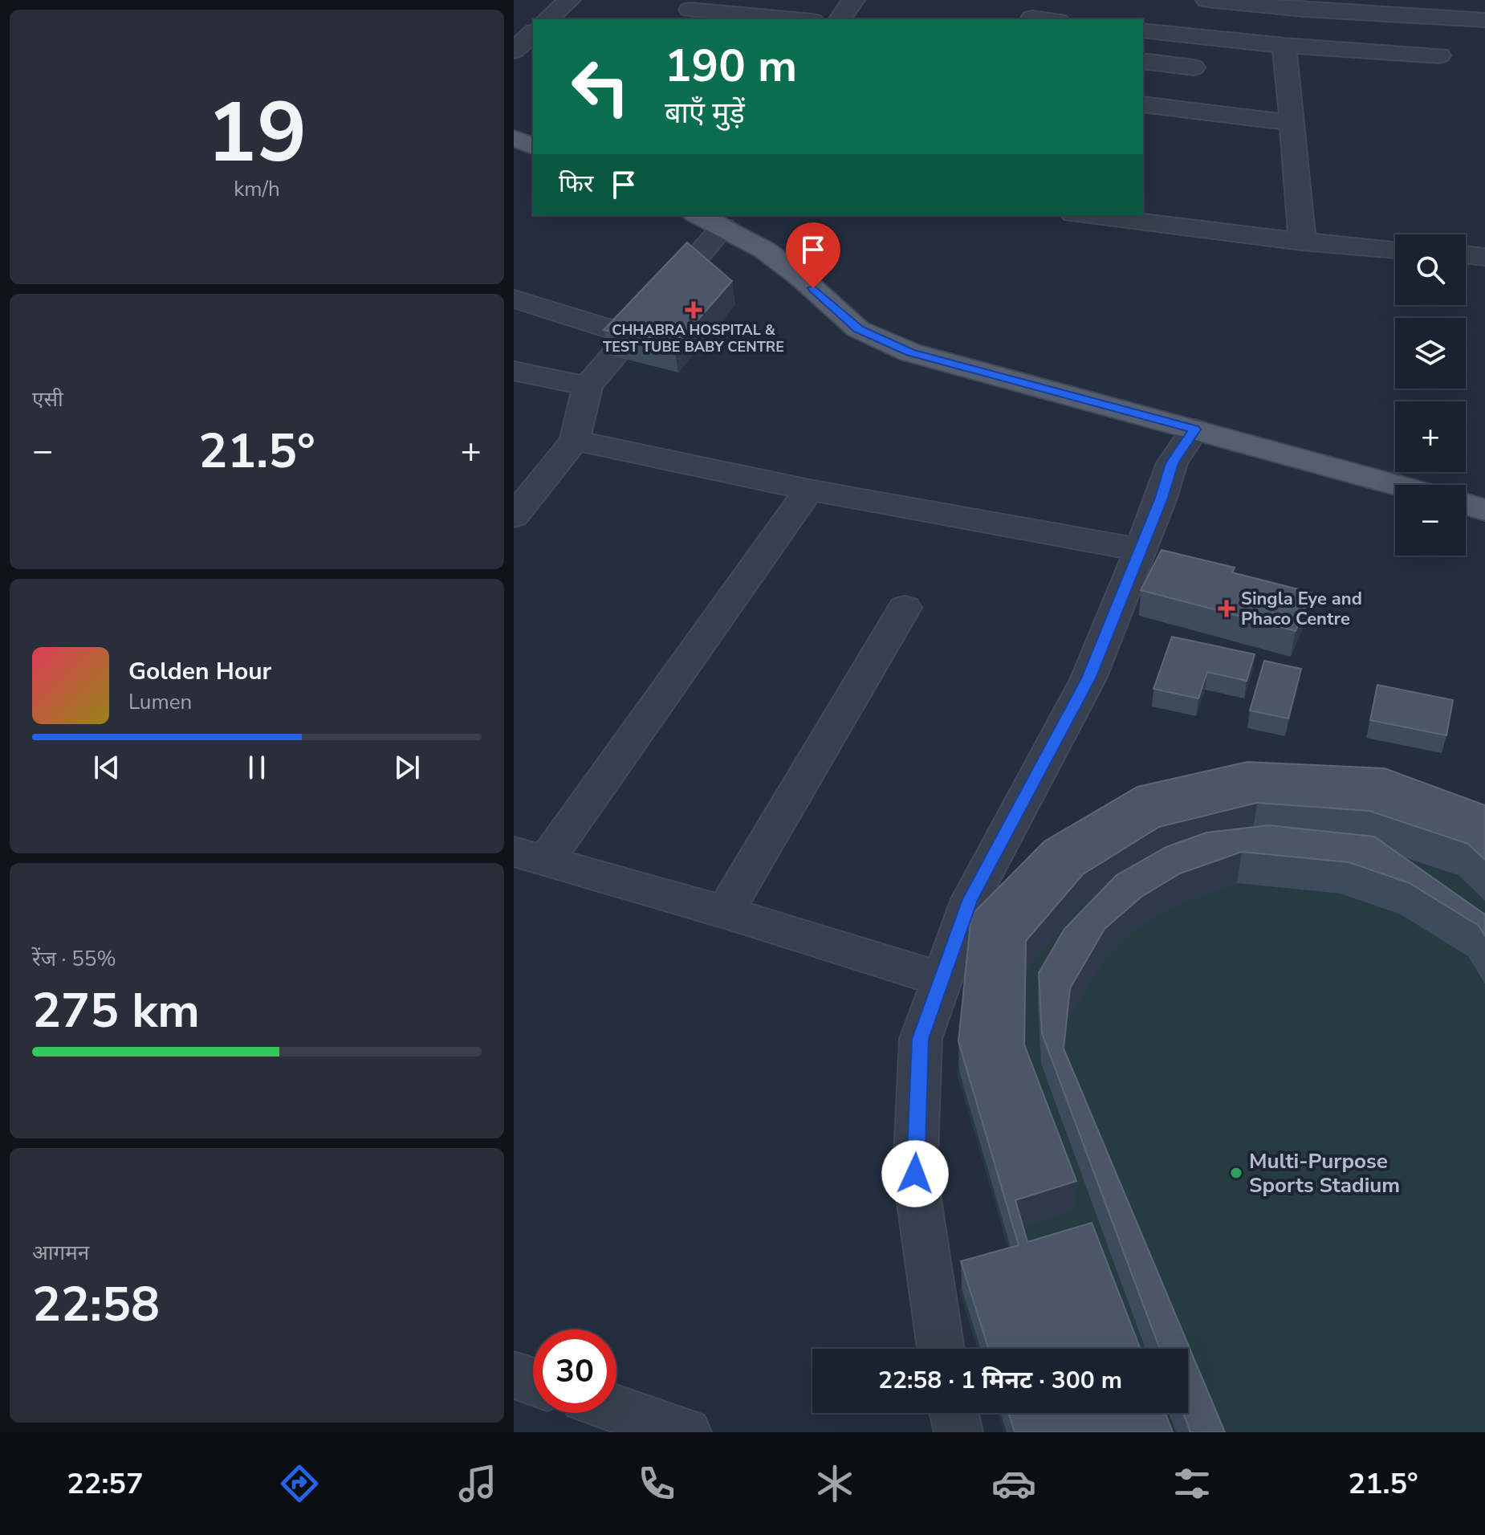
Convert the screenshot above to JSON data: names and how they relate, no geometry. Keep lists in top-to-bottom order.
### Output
{
  "places": {
    "health": ["CHHABRA HOSPITAL & TEST TUBE BABY CENTRE", "Singla Eye and Phaco Centre"],
    "other": ["Multi-Purpose Sports Stadium"]
  },
  "page": {
    "tile": [
      ["19", "km/h"],
      "एसी",
      ["रेंज · 55%", "275 km"],
      ["आगमन", "22:58"]
    ],
    "turn": ["190 m", "बाएँ मुड़ें"],
    "then": "फिर",
    "map_buttons": ["+", "−"],
    "heat": ["−", "21.5°", "+"],
    "song": ["Golden Hour", "Lumen"],
    "limit": "30",
    "trip": "22:58 · 1 मिनट · 300 m",
    "tabs": ["22:57", "21.5°"]
  }
}
